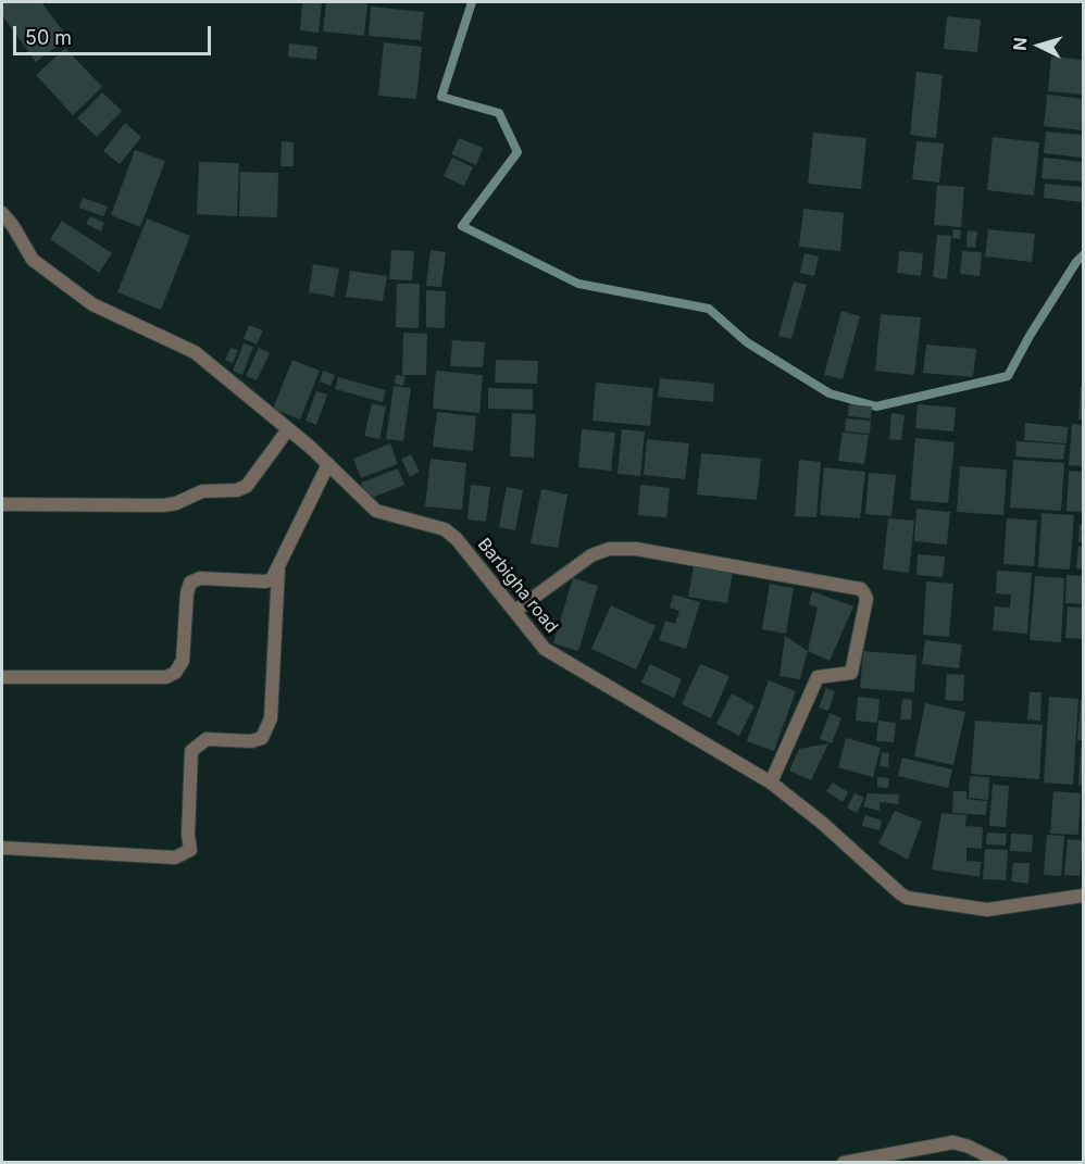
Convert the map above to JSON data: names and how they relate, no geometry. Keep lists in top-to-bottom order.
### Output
{
  "streets": {
    "street": ["Barbigha road"]
  },
  "scale_bar": "50 m",
  "north": "left"
}
